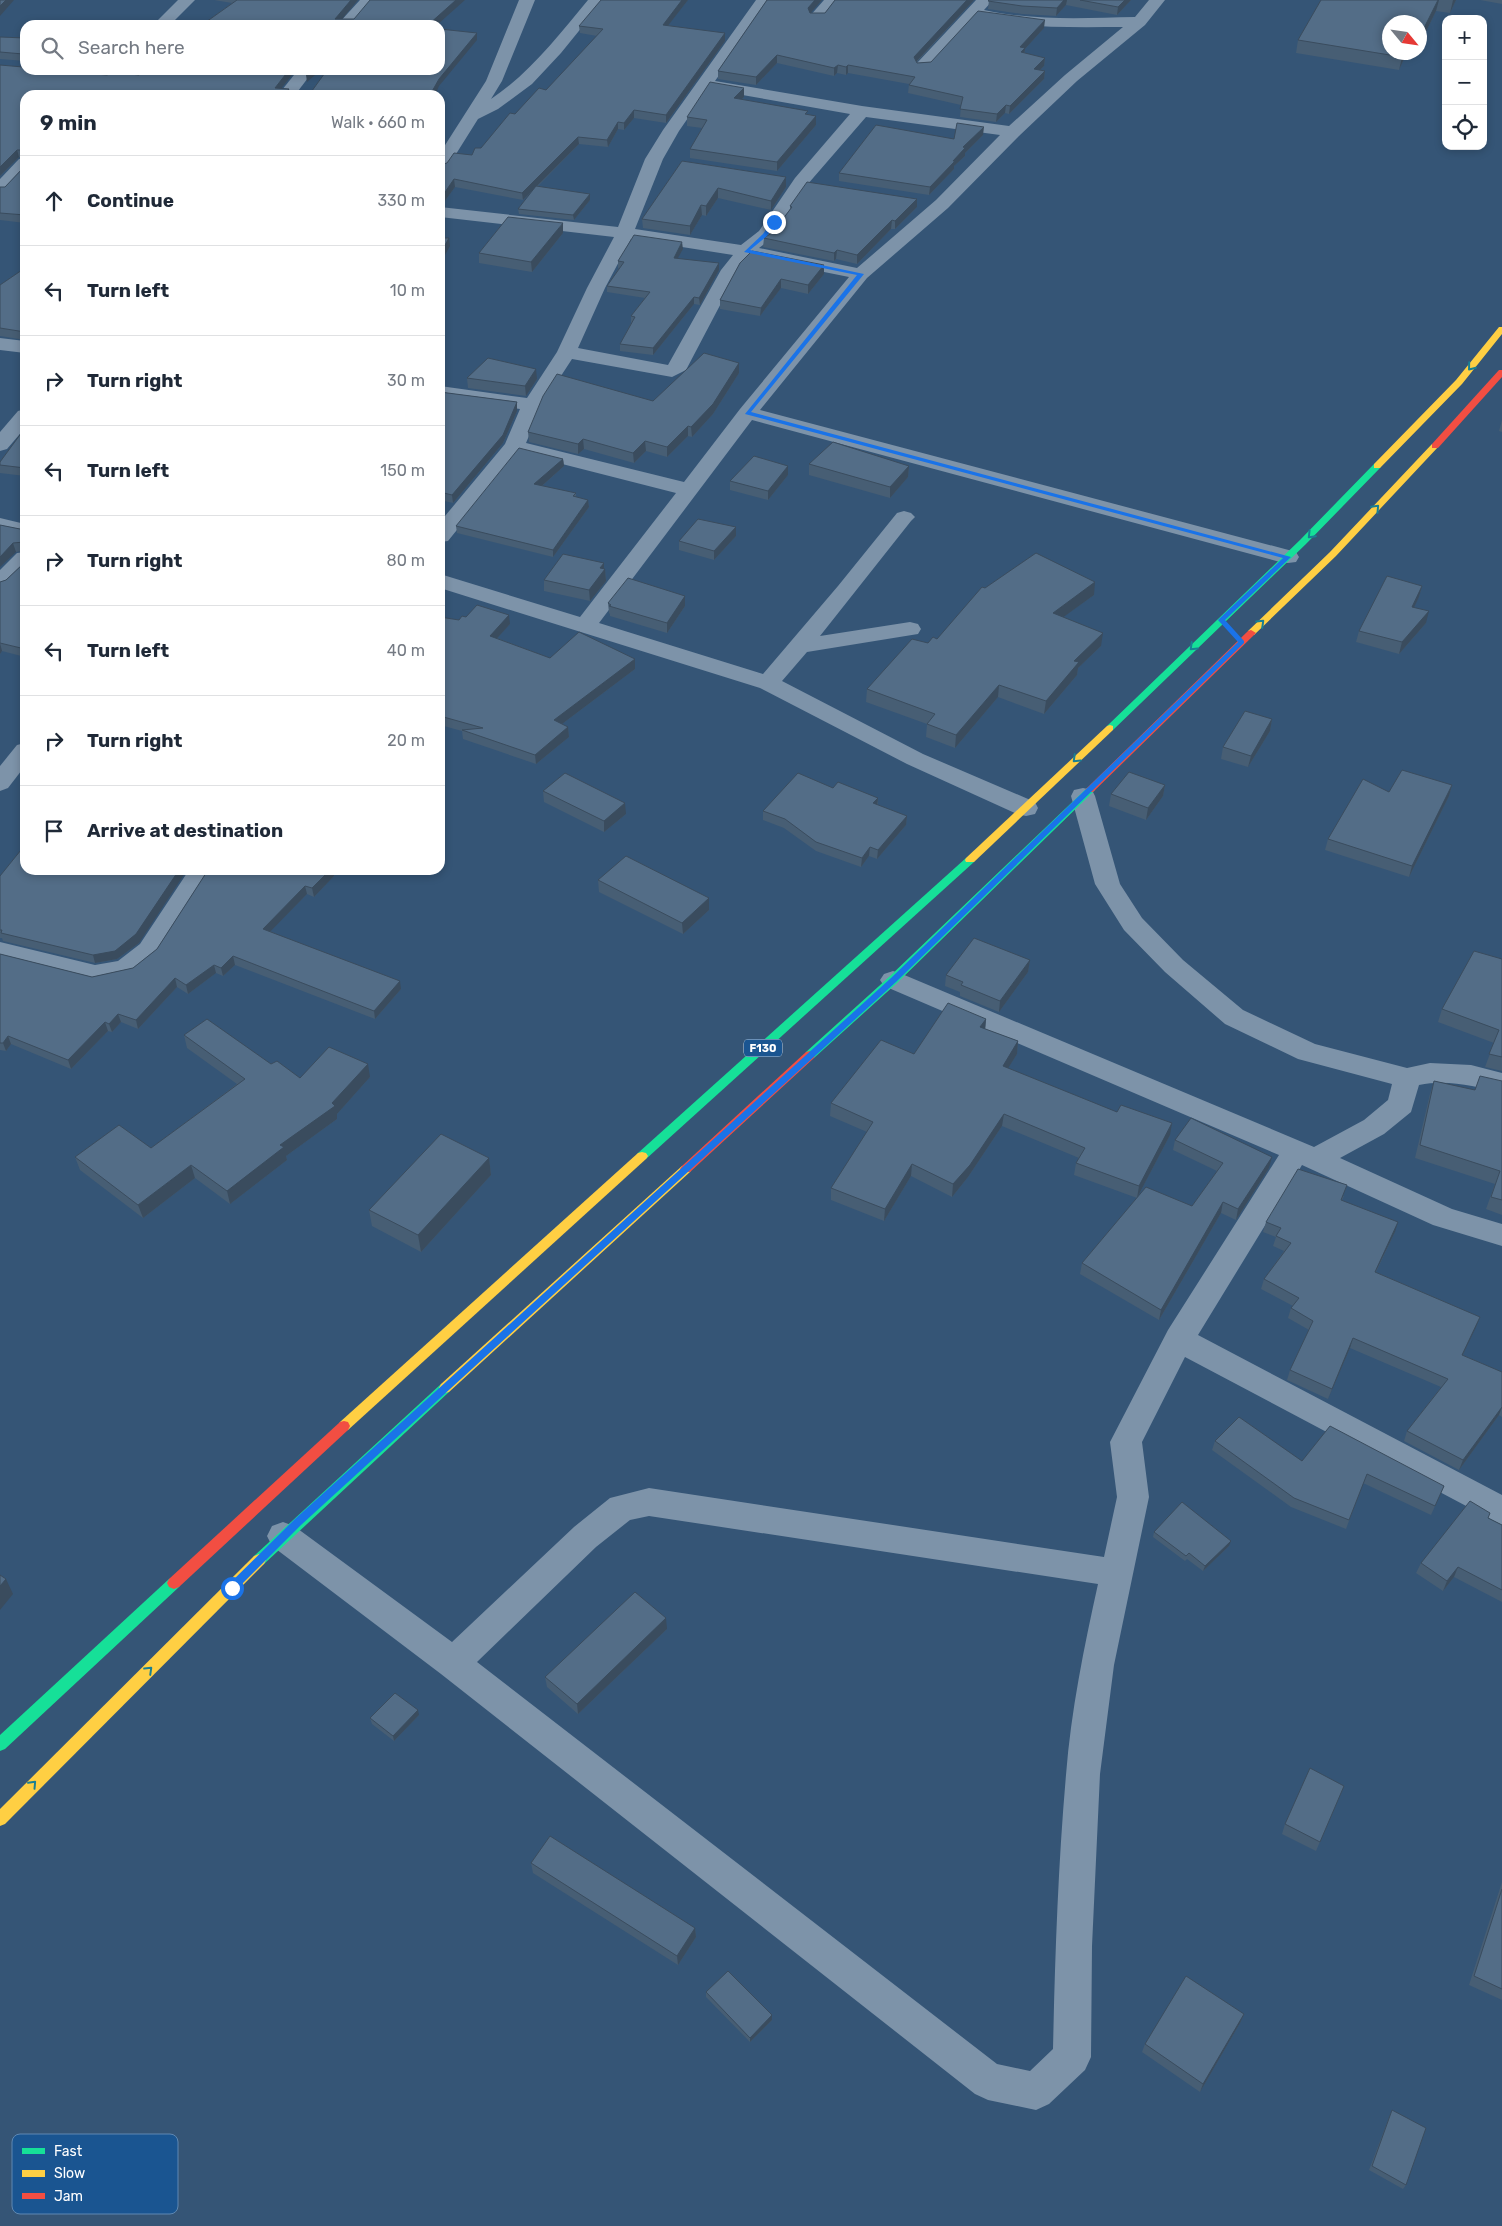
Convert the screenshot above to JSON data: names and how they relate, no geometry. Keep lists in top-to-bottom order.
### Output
{
  "streets": {
    "main road": ["F130"]
  },
  "legend": ["Fast", "Slow", "Jam"],
  "north": "bottom right",
  "page": {
    "map_buttons": ["+", "−"],
    "search": "Search here",
    "heading": ["9 min", "Walk · 660 m"],
    "list": [
      ["Continue", "330 m"],
      ["Turn left", "10 m"],
      ["Turn right", "30 m"],
      ["Turn left", "150 m"],
      ["Turn right", "80 m"],
      ["Turn left", "40 m"],
      ["Turn right", "20 m"],
      "Arrive at destination"
    ]
  }
}
